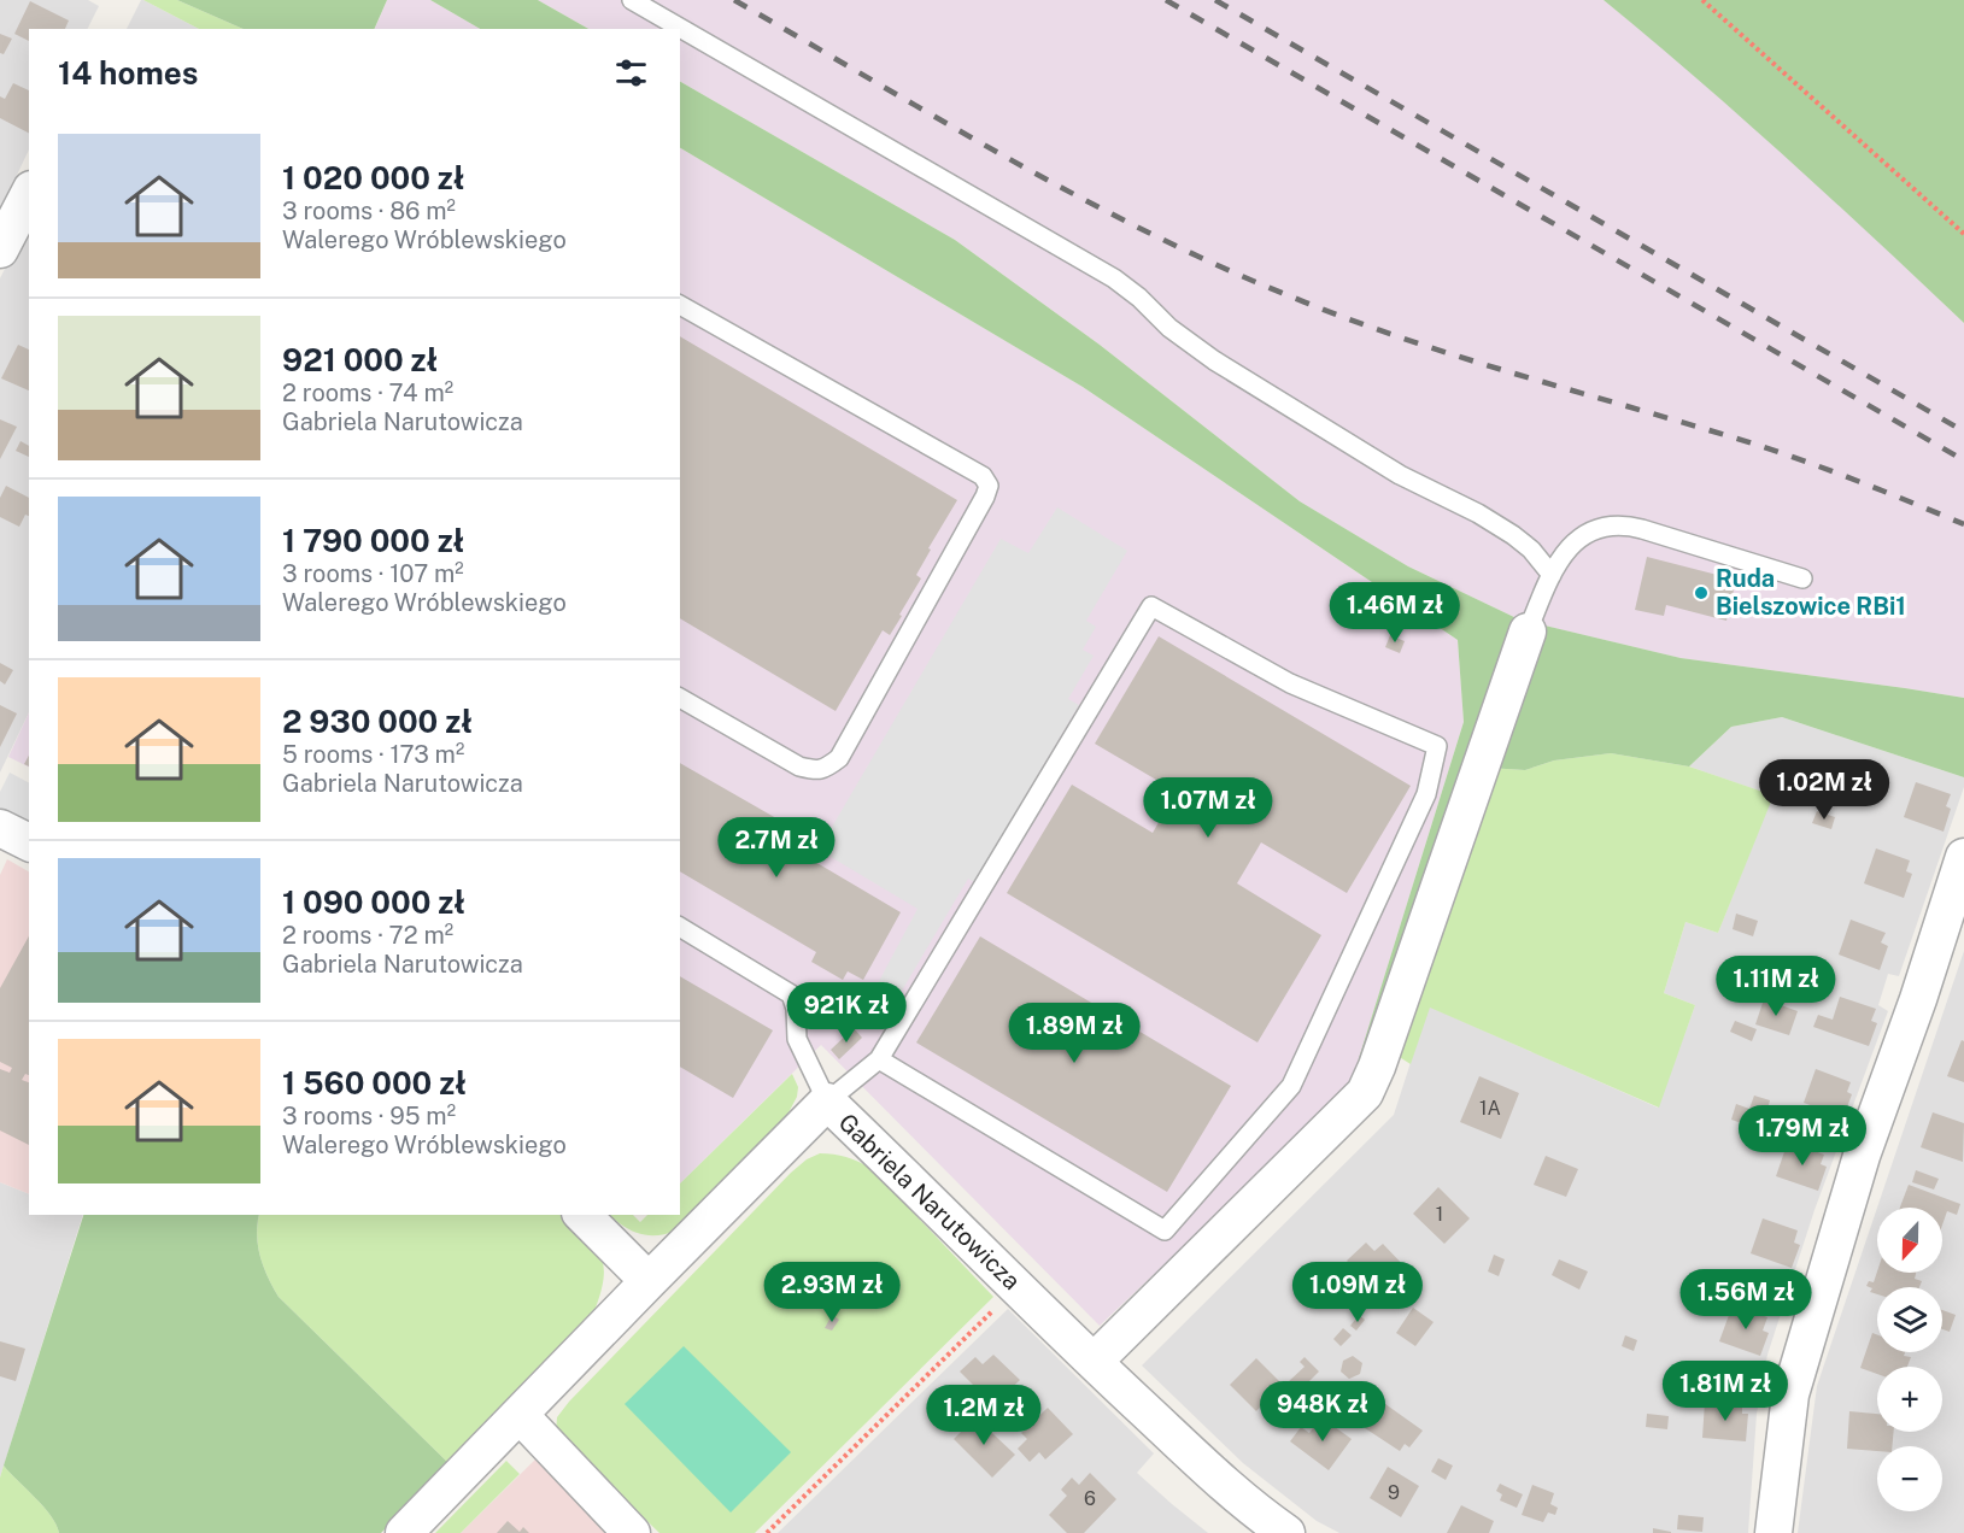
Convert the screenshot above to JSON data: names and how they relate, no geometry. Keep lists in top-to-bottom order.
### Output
{
  "streets": {
    "street": ["Gabriela Narutowicza"]
  },
  "places": ["Ruda Bielszowice RBi1"],
  "house_numbers": [
    "1A",
    "1",
    "9",
    "6"
  ],
  "north": "bottom",
  "page": {
    "heading": "14 homes",
    "list": [
      {
        "name": "1 020 000 zł",
        "note": "3 rooms · 86 m² · Walerego Wróblewskiego"
      },
      {
        "name": "921 000 zł",
        "note": "2 rooms · 74 m² · Gabriela Narutowicza"
      },
      {
        "name": "1 790 000 zł",
        "note": "3 rooms · 107 m² · Walerego Wróblewskiego"
      },
      {
        "name": "2 930 000 zł",
        "note": "5 rooms · 173 m² · Gabriela Narutowicza"
      },
      {
        "name": "1 090 000 zł",
        "note": "2 rooms · 72 m² · Gabriela Narutowicza"
      },
      {
        "name": "1 560 000 zł",
        "note": "3 rooms · 95 m² · Walerego Wróblewskiego"
      }
    ],
    "price": [
      "1.46M zł",
      "1.02M zł",
      "1.07M zł",
      "2.7M zł",
      "1.11M zł",
      "921K zł",
      "1.89M zł",
      "1.79M zł",
      "2.93M zł",
      "1.09M zł",
      "1.56M zł",
      "1.81M zł",
      "948K zł",
      "1.2M zł"
    ],
    "map_buttons": ["+", "−"]
  }
}
